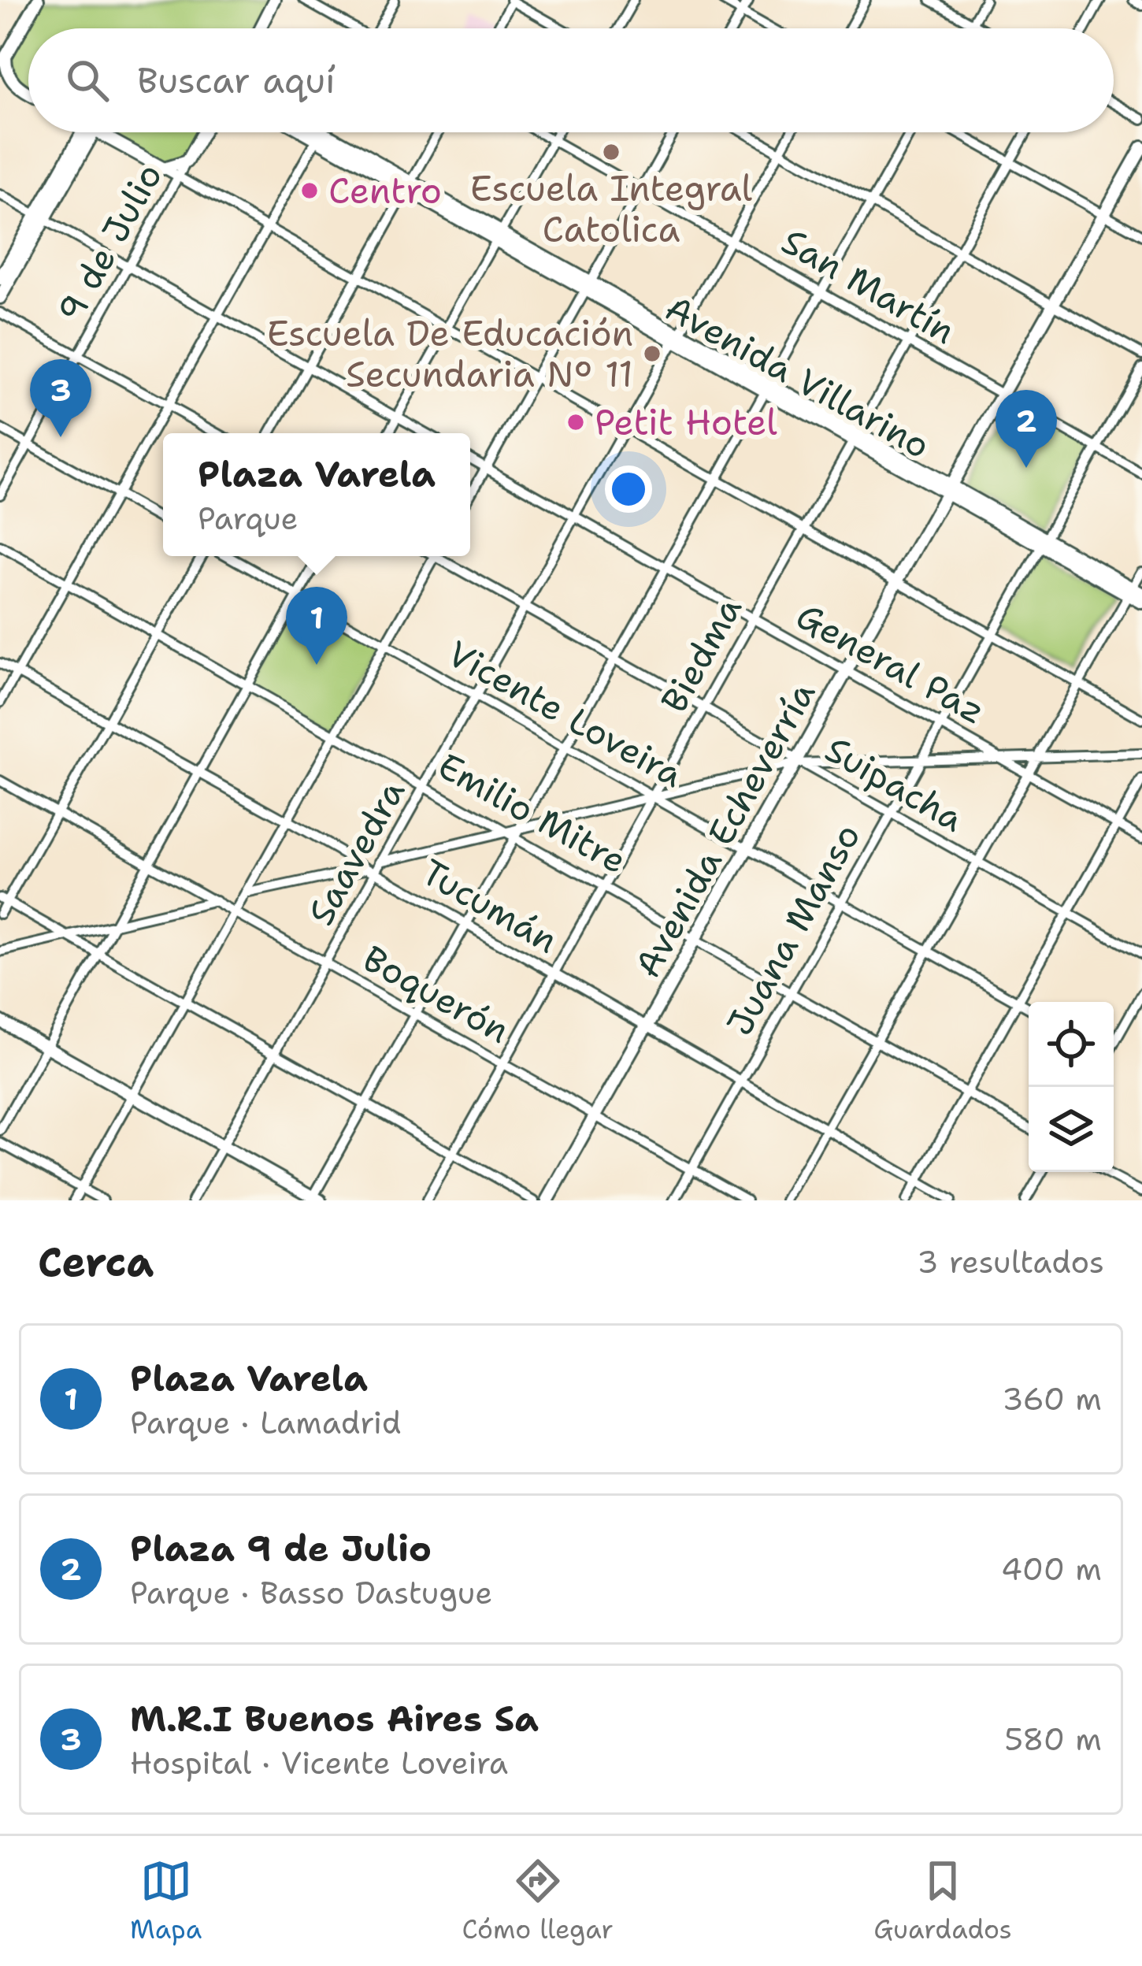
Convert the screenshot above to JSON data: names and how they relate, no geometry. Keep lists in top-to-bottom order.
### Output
{
  "streets": {
    "main road": ["9 de Julio", "Avenida Villarino", "Avenida Echeverría"],
    "street": [
      "San Martín",
      "Biedma",
      "General Paz",
      "Vicente Loveira",
      "Suipacha",
      "Emilio Mitre",
      "Saavedra",
      "Tucumán",
      "Juana Manso",
      "Boquerón"
    ]
  },
  "crossings": [
    ["San Martín", "Biedma"],
    ["San Martín", "Avenida Echeverría"],
    ["San Martín", "Saavedra"],
    ["San Martín", "Juana Manso"],
    ["Avenida Villarino", "Biedma"],
    ["Avenida Villarino", "Avenida Echeverría"],
    ["Avenida Villarino", "Saavedra"],
    ["Avenida Villarino", "Juana Manso"],
    ["Biedma", "General Paz"],
    ["Biedma", "Vicente Loveira"],
    ["Biedma", "Suipacha"],
    ["Biedma", "Emilio Mitre"],
    ["Biedma", "Tucumán"],
    ["Biedma", "Boquerón"],
    ["General Paz", "Avenida Echeverría"],
    ["General Paz", "Saavedra"],
    ["General Paz", "Juana Manso"],
    ["Vicente Loveira", "Avenida Echeverría"],
    ["Vicente Loveira", "Saavedra"],
    ["Vicente Loveira", "Juana Manso"],
    ["Suipacha", "Avenida Echeverría"],
    ["Suipacha", "Saavedra"],
    ["Suipacha", "Juana Manso"],
    ["Emilio Mitre", "Avenida Echeverría"],
    ["Emilio Mitre", "Saavedra"],
    ["Emilio Mitre", "Juana Manso"],
    ["Avenida Echeverría", "Tucumán"],
    ["Avenida Echeverría", "Boquerón"],
    ["Saavedra", "Tucumán"],
    ["Saavedra", "Boquerón"],
    ["Tucumán", "Juana Manso"],
    ["Juana Manso", "Boquerón"]
  ],
  "places": [
    "Escuela Integral Catolica",
    "Centro",
    "Escuela De Educación Secundaria Nº 11",
    "Petit Hotel"
  ],
  "page": {
    "search": "Buscar aquí",
    "pins": ["3", "2", "1"],
    "popup": ["Plaza Varela", "Parque"],
    "heading": ["Cerca", "3 resultados"],
    "list": [
      {
        "mark": "1",
        "name": "Plaza Varela",
        "note": "Parque · Lamadrid",
        "value": "360 m"
      },
      {
        "mark": "2",
        "name": "Plaza 9 de Julio",
        "note": "Parque · Basso Dastugue",
        "value": "400 m"
      },
      {
        "mark": "3",
        "name": "M.R.I Buenos Aires Sa",
        "note": "Hospital · Vicente Loveira",
        "value": "580 m"
      }
    ],
    "nav": ["Mapa", "Cómo llegar", "Guardados"]
  }
}
